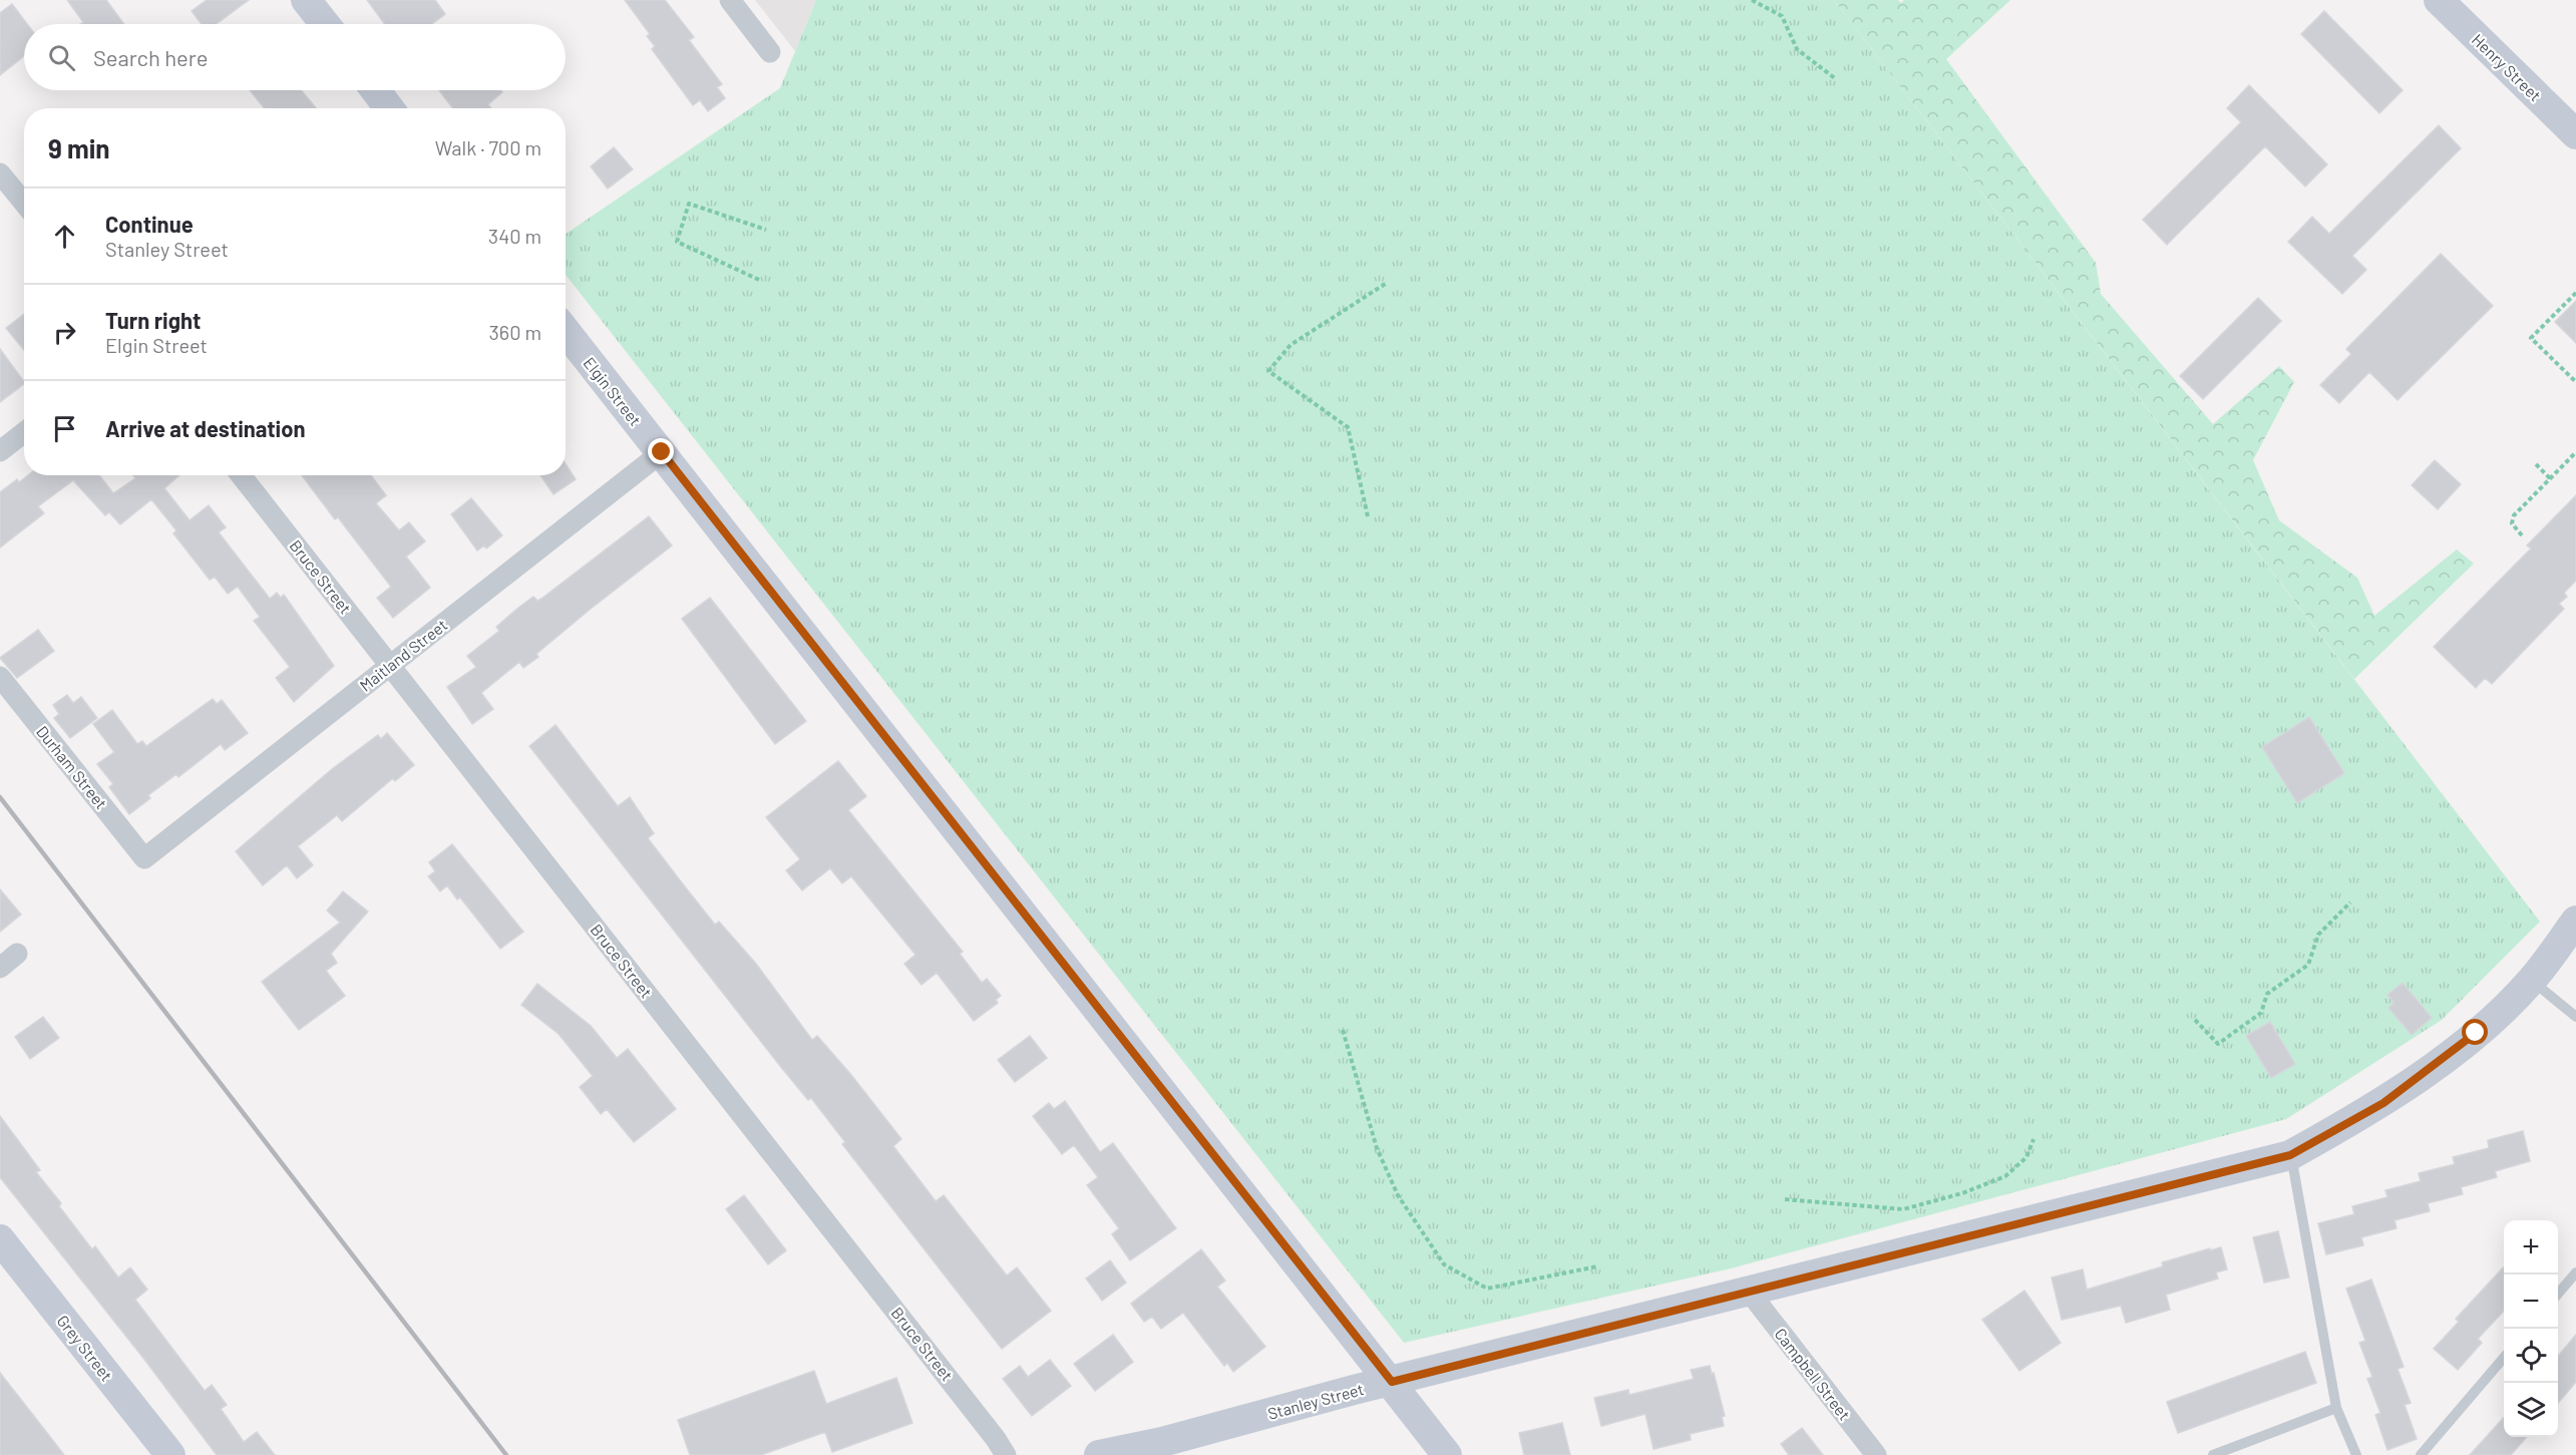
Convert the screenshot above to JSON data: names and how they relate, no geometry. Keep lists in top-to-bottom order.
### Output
{
  "streets": {
    "street": [
      "Henry Street",
      "Elgin Street",
      "Bruce Street",
      "Maitland Street",
      "Durham Street",
      "Grey Street",
      "Campbell Street",
      "Stanley Street"
    ]
  },
  "crossings": [
    ["Elgin Street", "Maitland Street"],
    ["Elgin Street", "Stanley Street"],
    ["Bruce Street", "Maitland Street"],
    ["Maitland Street", "Durham Street"],
    ["Campbell Street", "Stanley Street"]
  ],
  "page": {
    "search": "Search here",
    "heading": ["9 min", "Walk · 700 m"],
    "list": [
      ["Continue", "Stanley Street", "340 m"],
      ["Turn right", "Elgin Street", "360 m"],
      "Arrive at destination"
    ],
    "map_buttons": ["+", "−"]
  }
}
